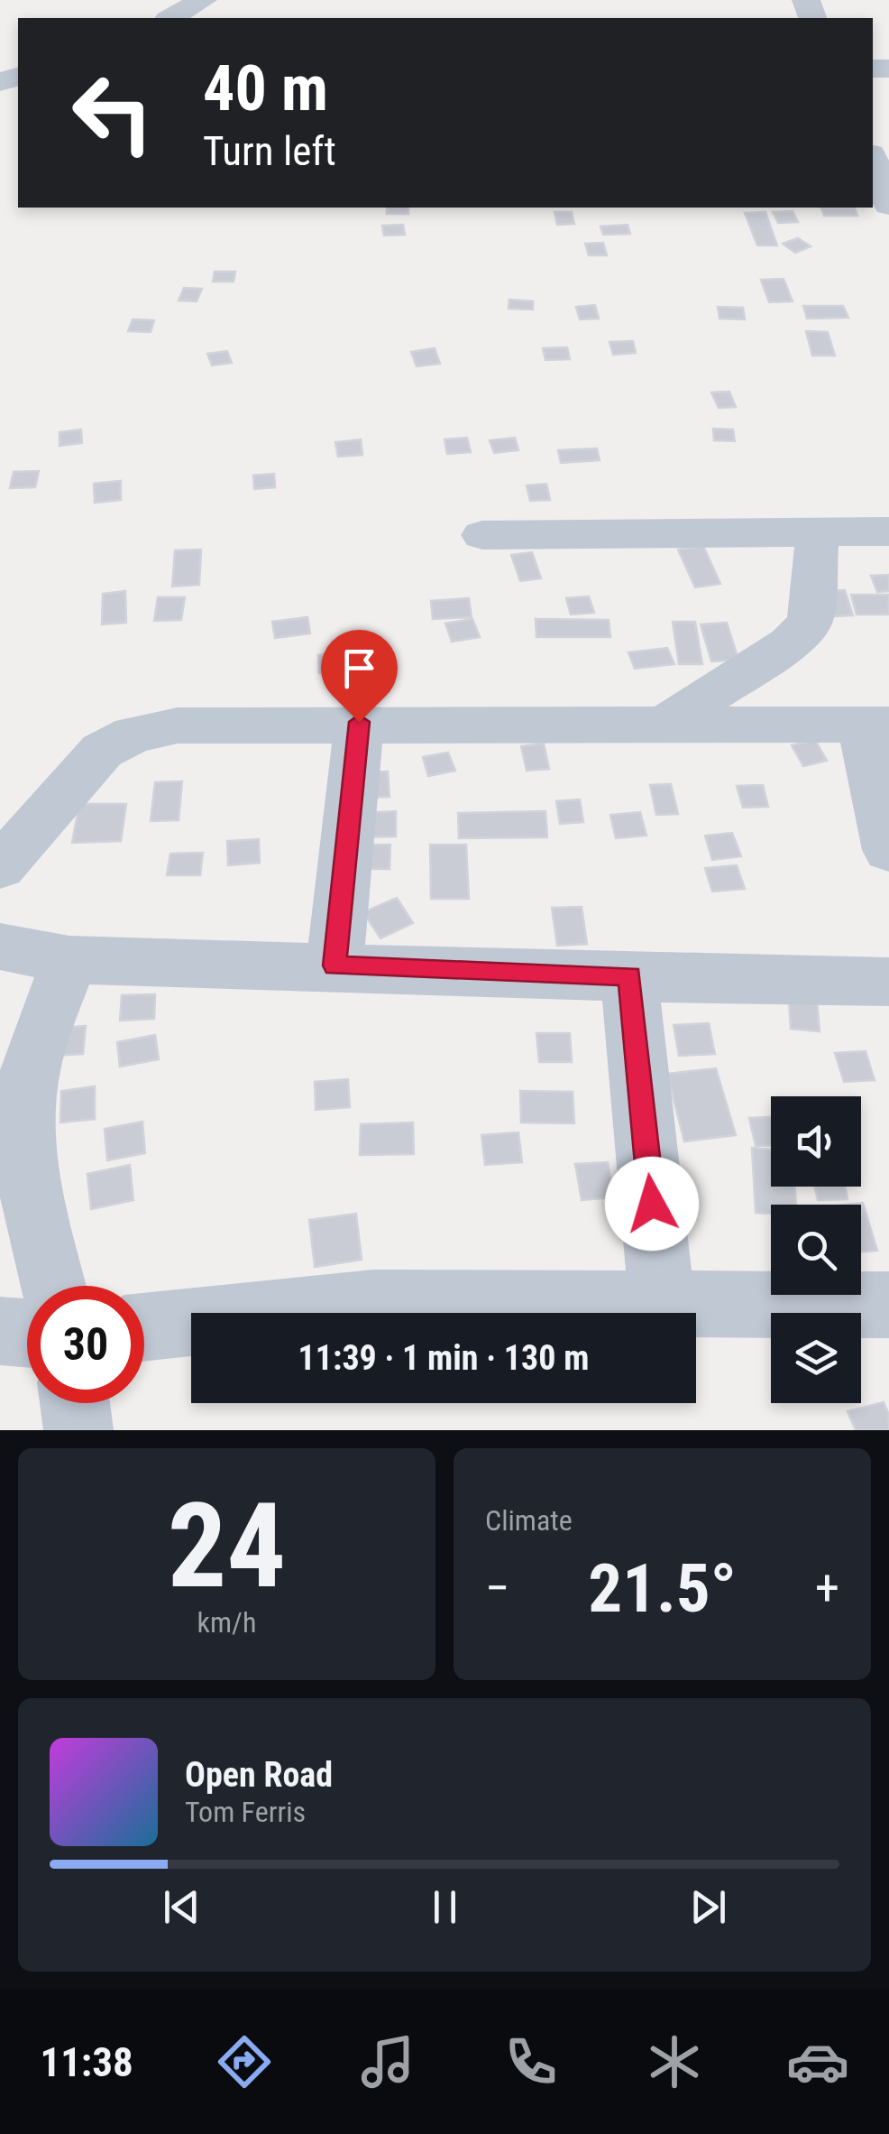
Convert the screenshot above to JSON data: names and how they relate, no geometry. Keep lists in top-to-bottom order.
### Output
{
  "page": {
    "turn": ["40 m", "Turn left"],
    "limit": "30",
    "trip": "11:39 · 1 min · 130 m",
    "tile": [
      ["24", "km/h"],
      "Climate"
    ],
    "heat": ["−", "21.5°", "+"],
    "song": ["Open Road", "Tom Ferris"],
    "tabs": "11:38"
  }
}
